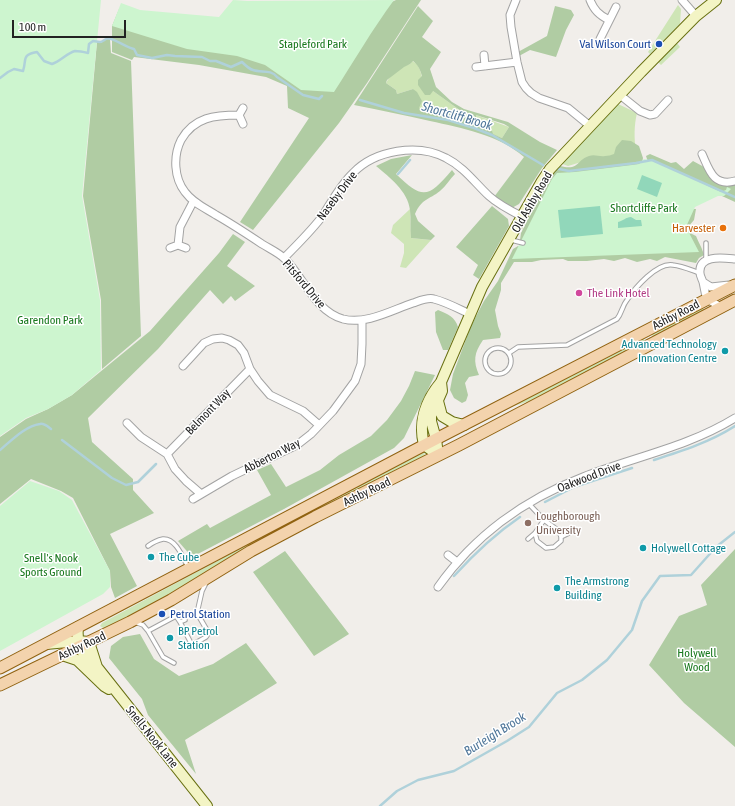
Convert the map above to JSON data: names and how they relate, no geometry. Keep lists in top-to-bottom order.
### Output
{
  "streets": {
    "main road": ["Ashby Road"],
    "street": [
      "Naseby Drive",
      "Old Ashby Road",
      "Pitsford Drive",
      "Belmont Way",
      "Abberton Way",
      "Oakwood Drive",
      "Snells Nook Lane"
    ]
  },
  "crossings": [
    ["Naseby Drive", "Old Ashby Road"],
    ["Naseby Drive", "Pitsford Drive"],
    ["Old Ashby Road", "Pitsford Drive"],
    ["Old Ashby Road", "Ashby Road"],
    ["Pitsford Drive", "Abberton Way"],
    ["Ashby Road", "Snells Nook Lane"]
  ],
  "water": ["Shortcliff Brook", "Burleigh Brook"],
  "parks": [
    "Stapleford Park",
    "Shortcliffe Park",
    "Garendon Park",
    "Snell's Nook Sports Ground",
    "Holywell Wood"
  ],
  "places": [
    "Val Wilson Court",
    "Harvester",
    "The Link Hotel",
    "Advanced Technology Innovation Centre",
    "Loughborough University",
    "Holywell Cottage",
    "The Cube",
    "The Armstrong Building",
    "Petrol Station",
    "BP Petrol Station"
  ],
  "scale_bar": "100 m"
}
